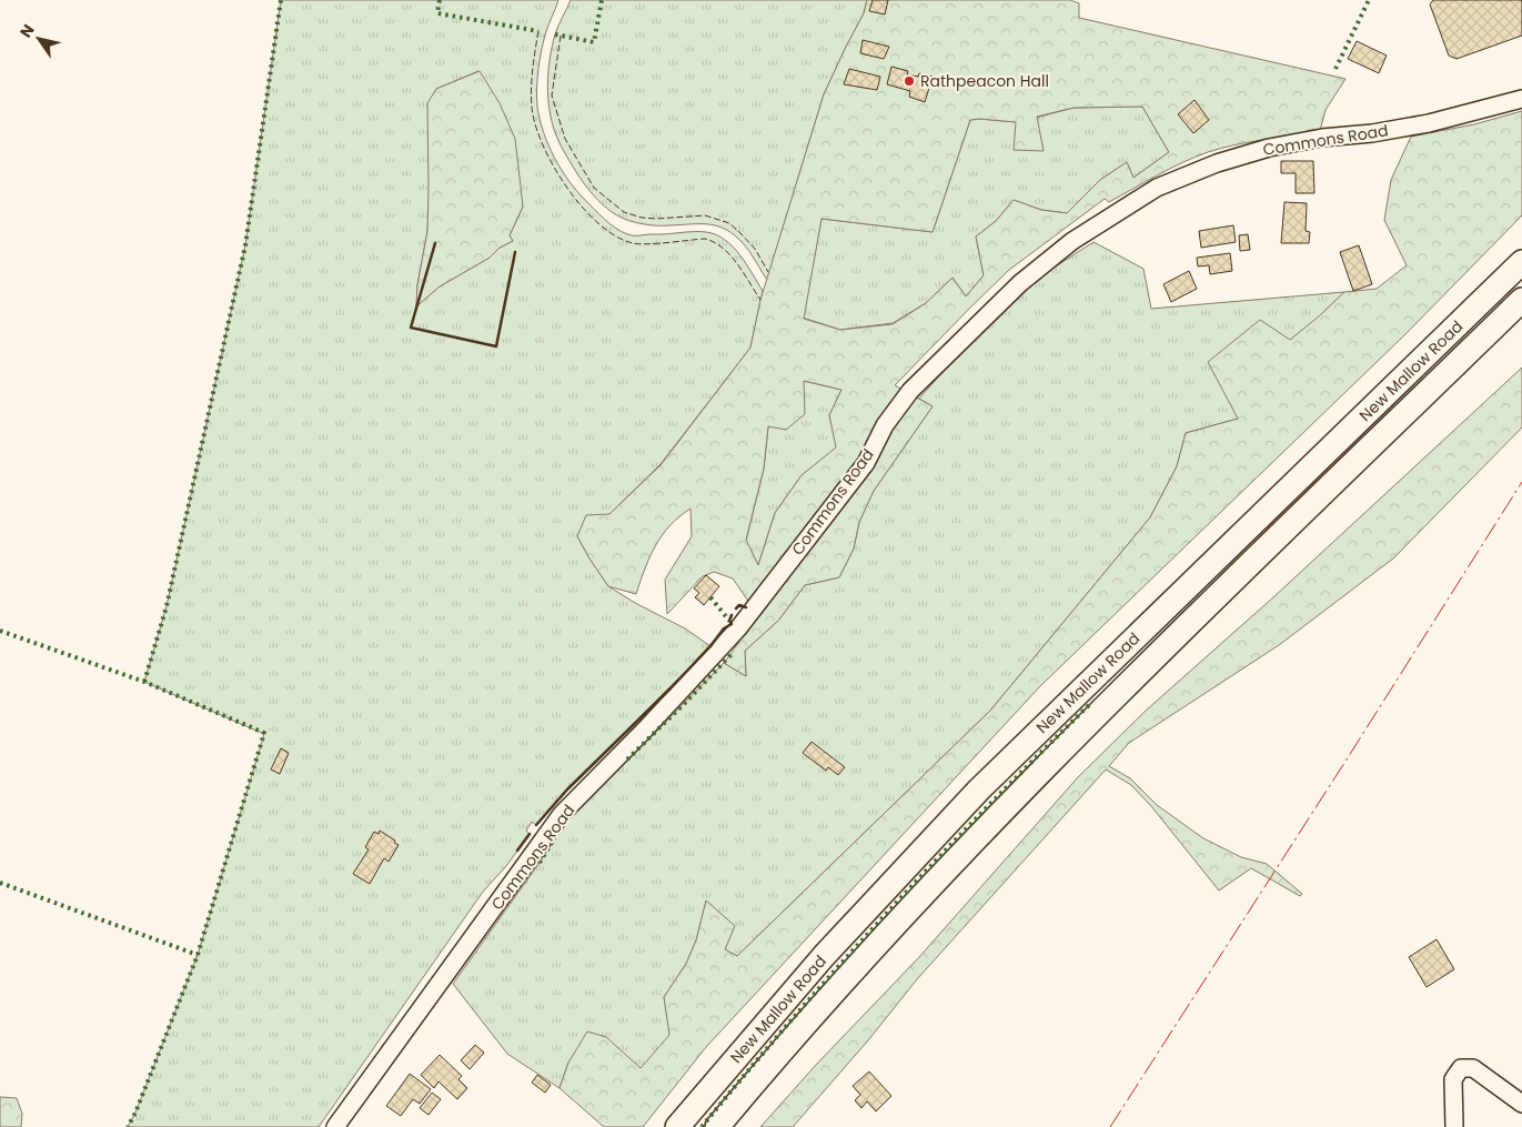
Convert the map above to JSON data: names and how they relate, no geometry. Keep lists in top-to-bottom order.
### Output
{
  "streets": {
    "highway": ["New Mallow Road"],
    "street": ["Commons Road"]
  },
  "places": ["Rathpeacon Hall"],
  "north": "top left"
}
